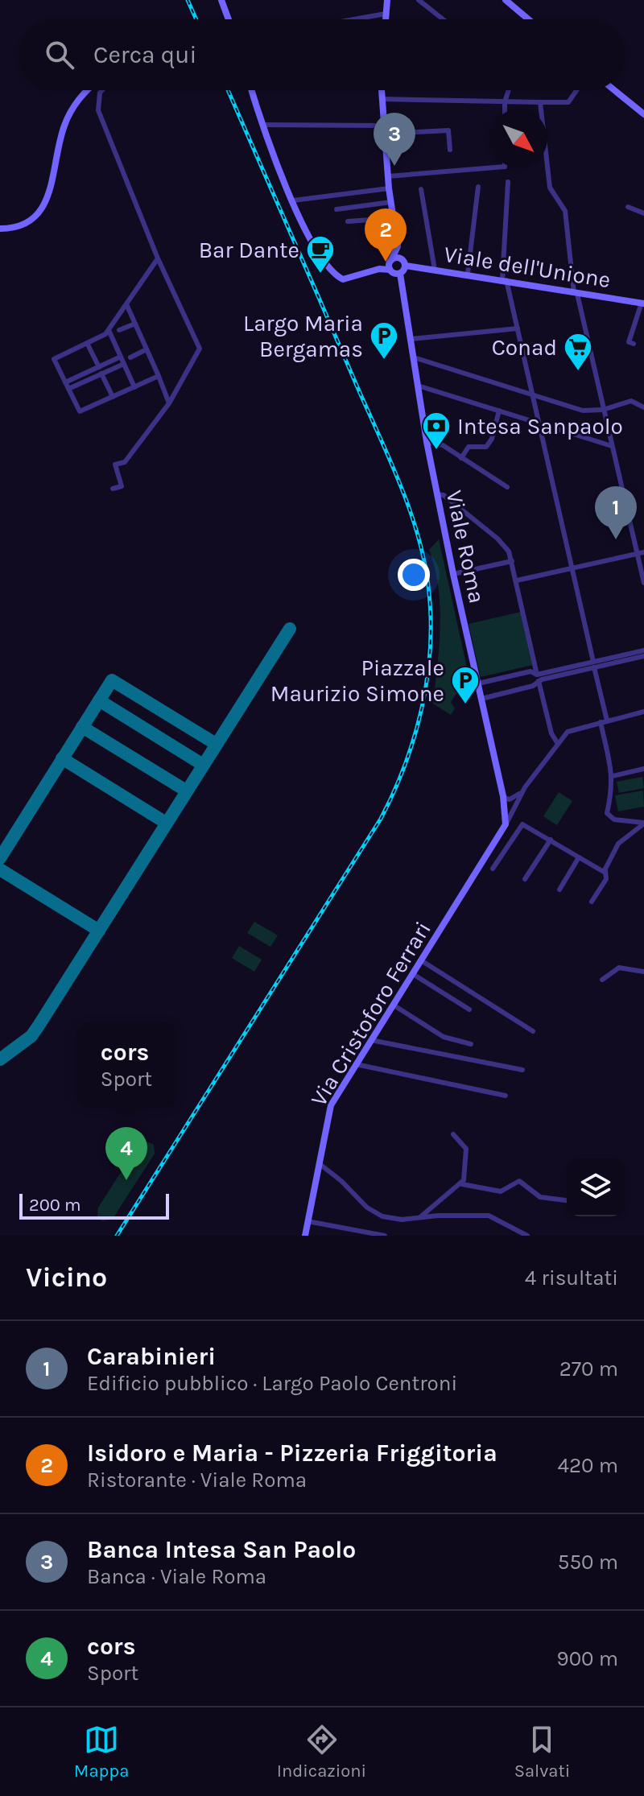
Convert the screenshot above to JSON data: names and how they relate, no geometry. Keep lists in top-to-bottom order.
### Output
{
  "streets": {
    "main road": ["Viale dell'Unione", "Viale Roma", "Via Cristoforo Ferrari"]
  },
  "crossings": [
    ["Viale Roma", "Via Cristoforo Ferrari"]
  ],
  "places": {
    "cafe": ["Bar Dante"],
    "parking": ["Largo Maria Bergamas", "Piazzale Maurizio Simone"],
    "supermarket": ["Conad"],
    "bank": ["Intesa Sanpaolo"]
  },
  "scale_bar": "200 m",
  "north": "bottom right",
  "page": {
    "search": "Cerca qui",
    "pins": [
      "3",
      "2",
      "1",
      "4"
    ],
    "popup": ["cors", "Sport"],
    "scale": "200 m",
    "heading": ["Vicino", "4 risultati"],
    "list": [
      {
        "mark": "1",
        "name": "Carabinieri",
        "note": "Edificio pubblico · Largo Paolo Centroni",
        "value": "270 m"
      },
      {
        "mark": "2",
        "name": "Isidoro e Maria - Pizzeria Friggitoria",
        "note": "Ristorante · Viale Roma",
        "value": "420 m"
      },
      {
        "mark": "3",
        "name": "Banca Intesa San Paolo",
        "note": "Banca · Viale Roma",
        "value": "550 m"
      },
      {
        "mark": "4",
        "name": "cors",
        "note": "Sport",
        "value": "900 m"
      }
    ],
    "nav": ["Mappa", "Indicazioni", "Salvati"]
  }
}
